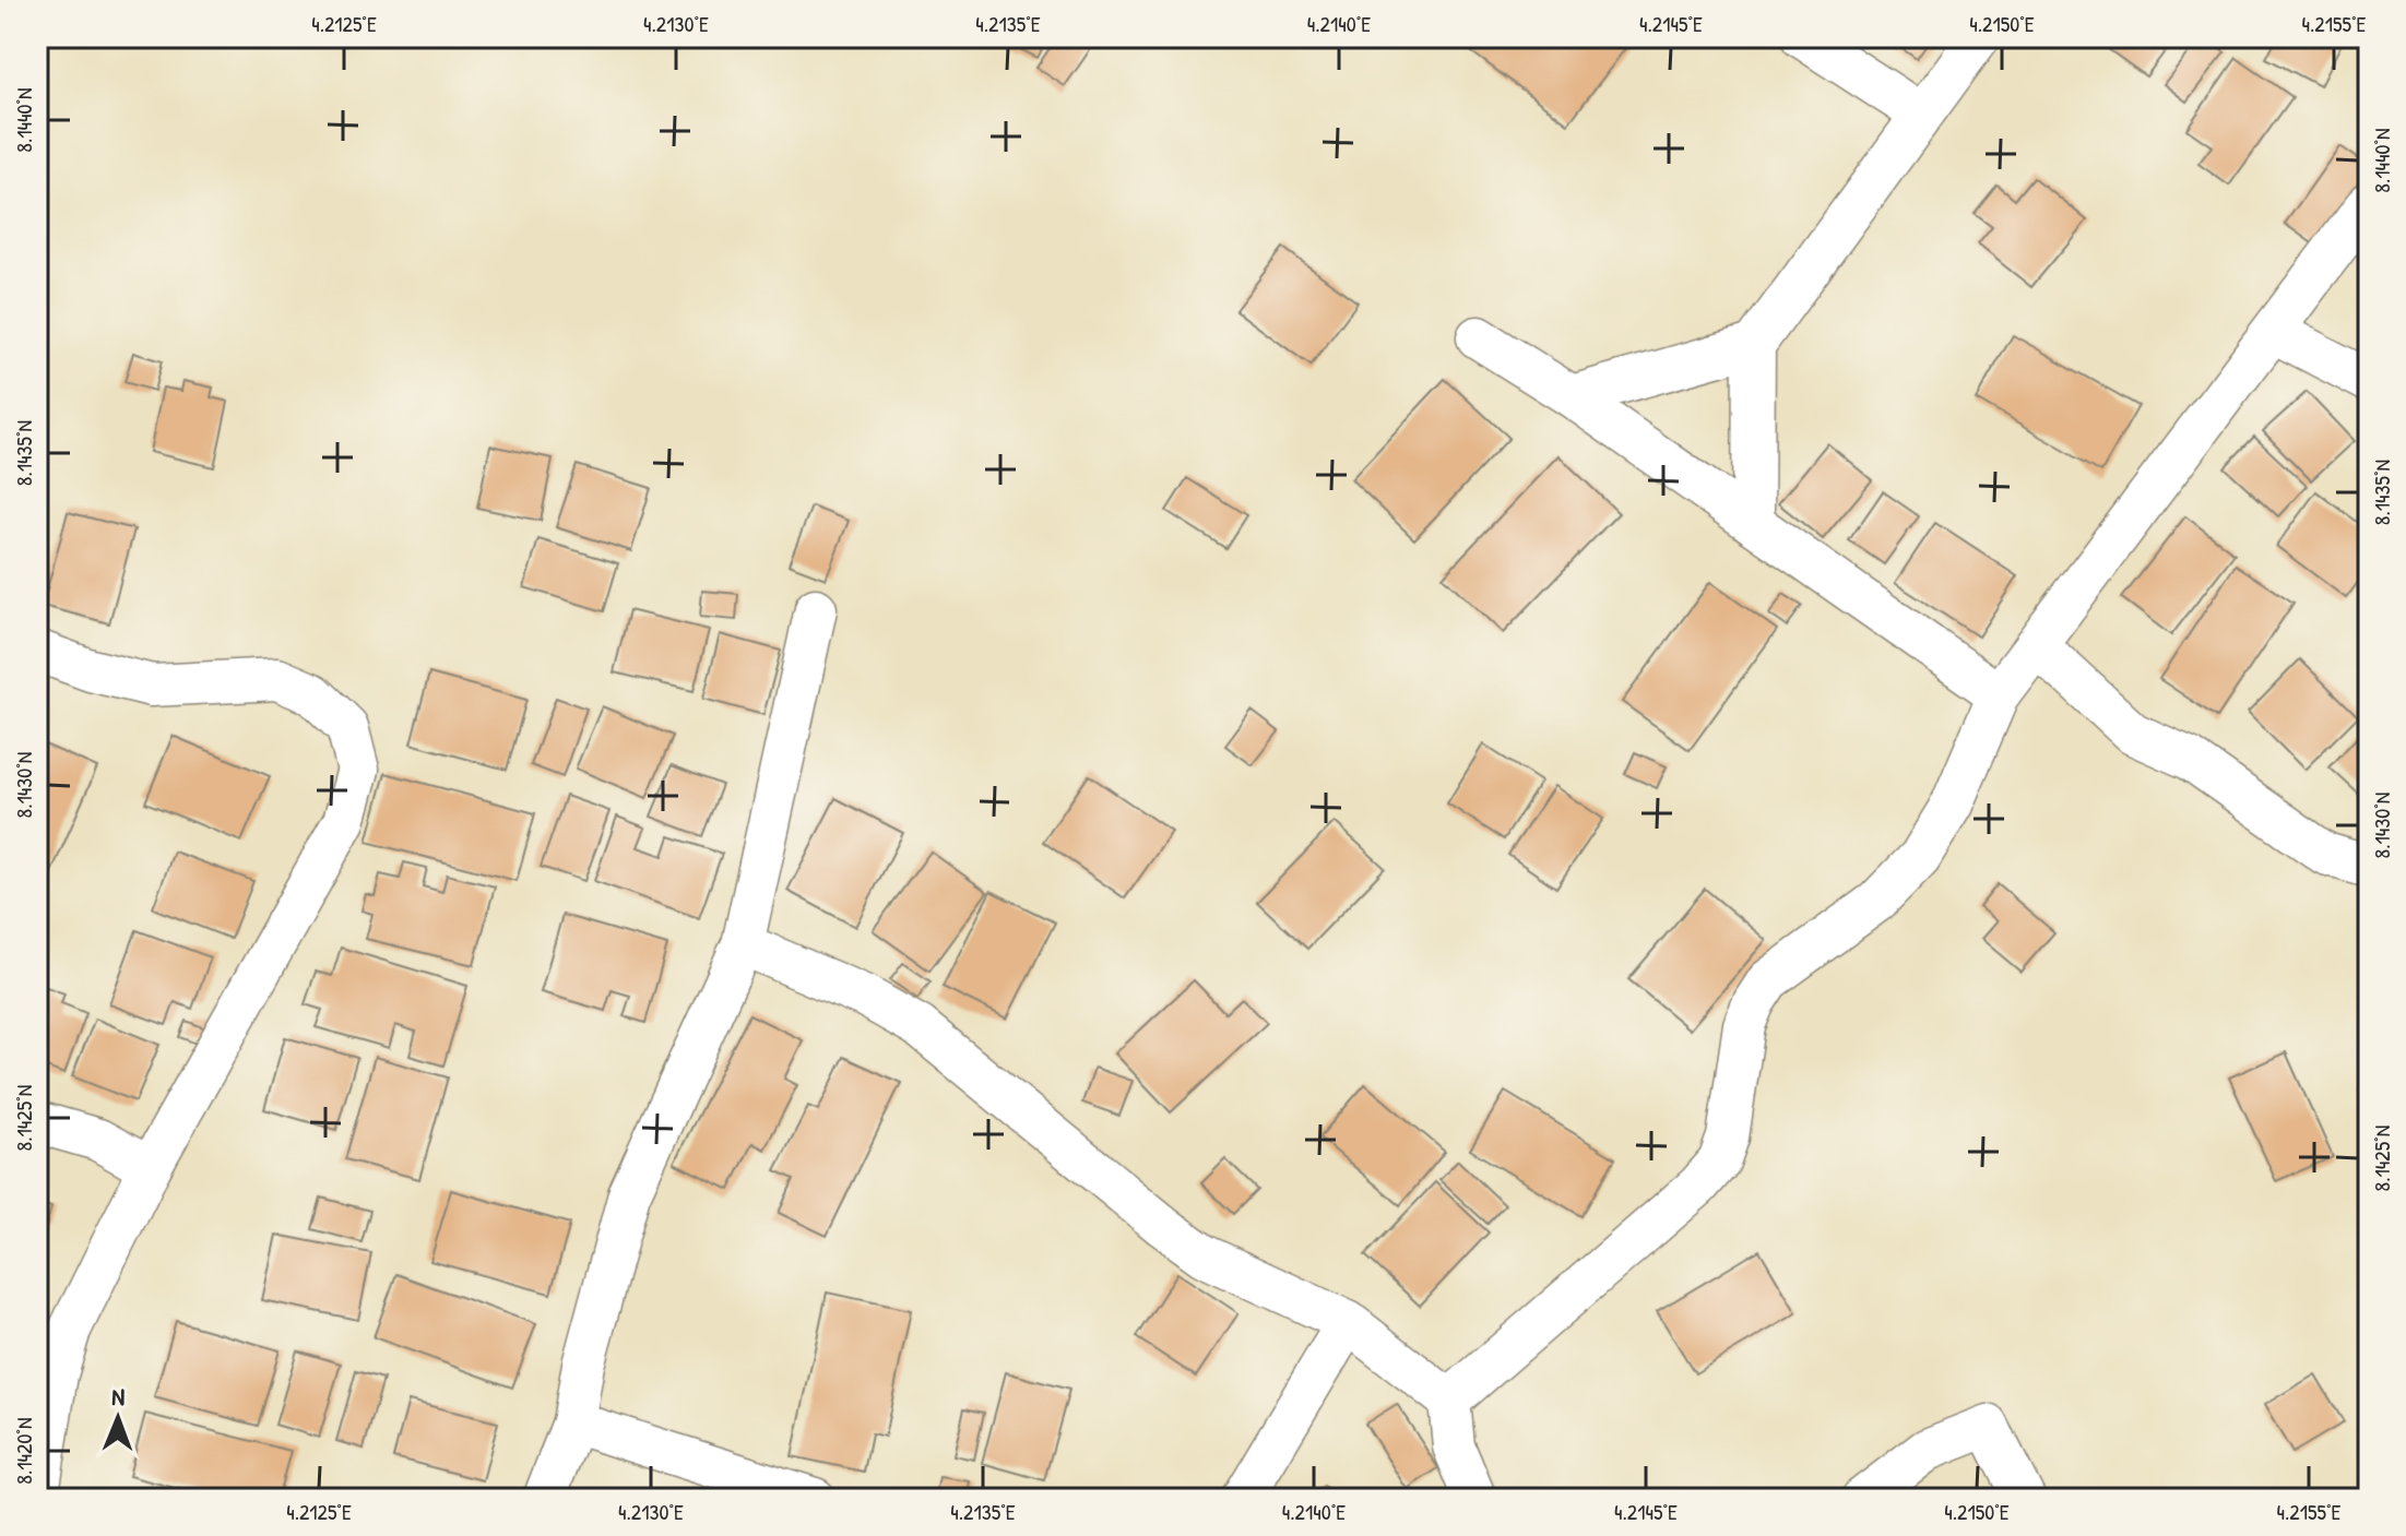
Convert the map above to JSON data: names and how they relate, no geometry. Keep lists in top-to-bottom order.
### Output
{
  "north": "top",
  "coordinates": [
    "4.2125°E",
    "4.2130°E",
    "4.2135°E",
    "4.2140°E",
    "4.2145°E",
    "4.2150°E",
    "4.2155°E",
    "8.1440°N",
    "8.1435°N",
    "8.1430°N",
    "8.1425°N",
    "8.1420°N"
  ]
}
